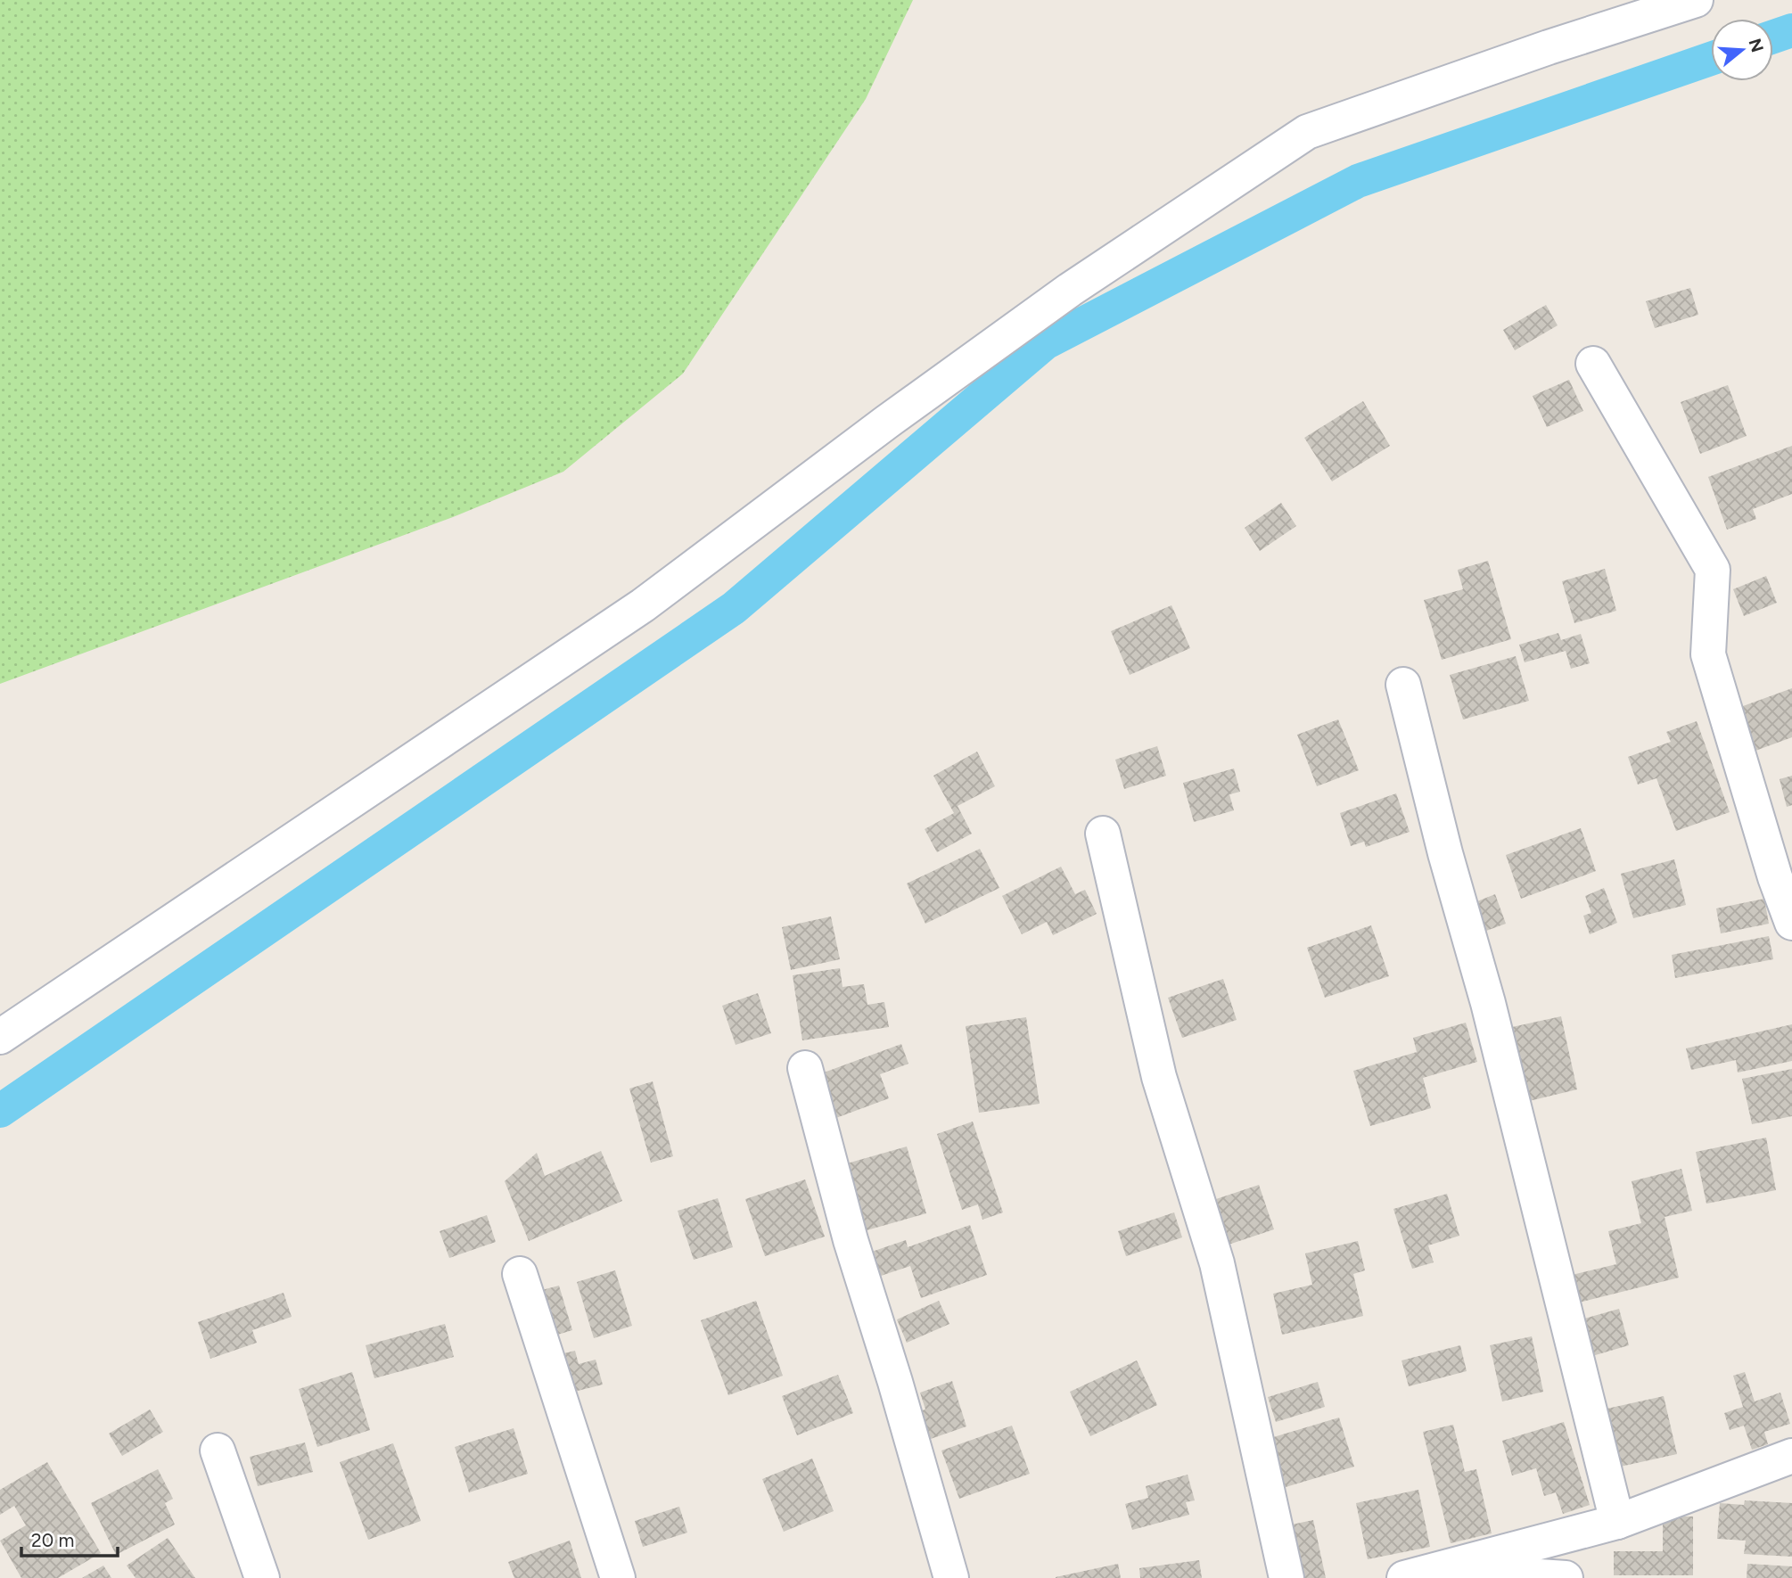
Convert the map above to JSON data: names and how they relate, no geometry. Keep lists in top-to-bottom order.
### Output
{
  "scale_bar": "20 m",
  "north": "right"
}
